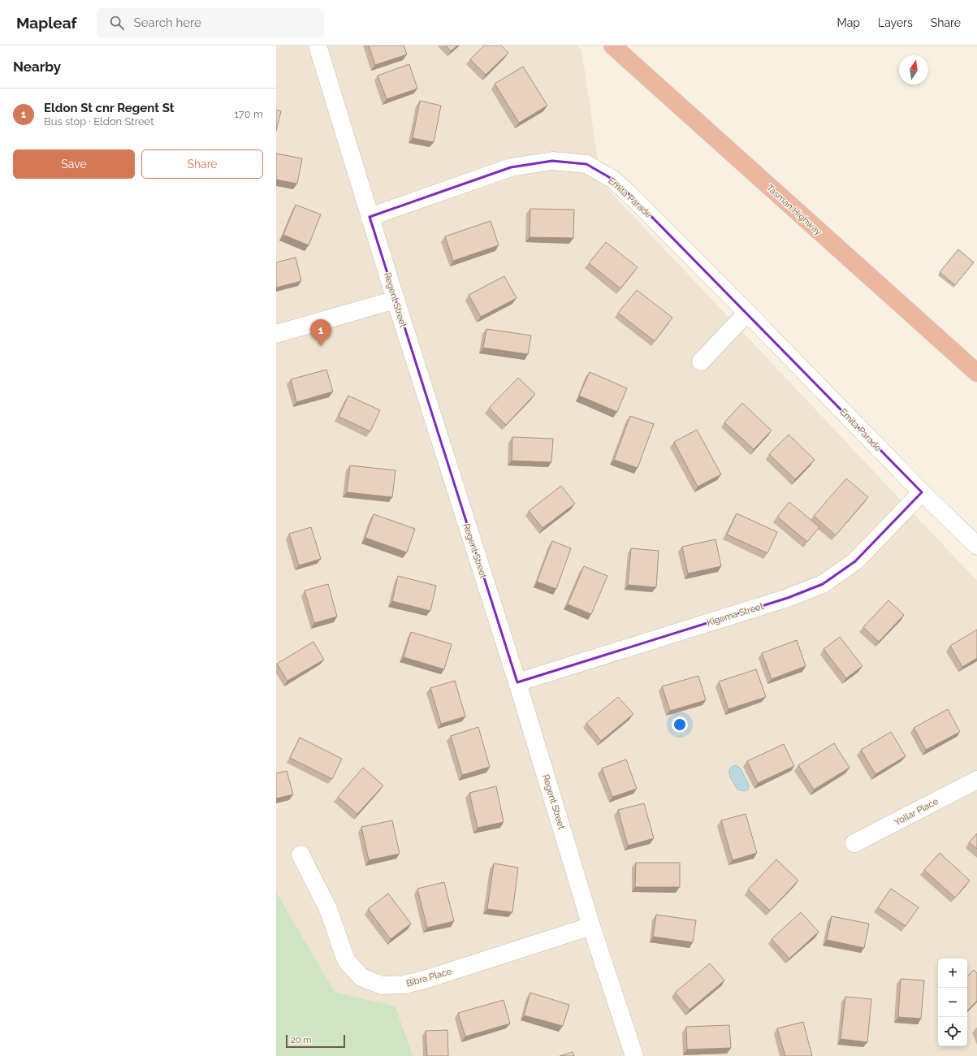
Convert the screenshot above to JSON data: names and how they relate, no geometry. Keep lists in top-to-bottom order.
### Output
{
  "streets": {
    "highway": ["Tasman Highway"],
    "street": [
      "Emita Parade",
      "Regent Street",
      "Kigoma Street",
      "Yollar Place",
      "Bibra Place"
    ]
  },
  "crossings": [
    ["Emita Parade", "Regent Street"],
    ["Emita Parade", "Kigoma Street"],
    ["Regent Street", "Kigoma Street"],
    ["Regent Street", "Bibra Place"]
  ],
  "scale_bar": "20 m",
  "north": "top",
  "page": {
    "header": "Mapleaf",
    "search": "Search here",
    "nav": ["Map", "Layers", "Share"],
    "heading": "Nearby",
    "list": [
      {
        "mark": "1",
        "name": "Eldon St cnr Regent St",
        "note": "Bus stop · Eldon Street",
        "value": "170 m"
      }
    ],
    "buttons": ["Save", "Share"],
    "pins": "1",
    "map_buttons": ["+", "−"],
    "scale": "20 m"
  }
}
